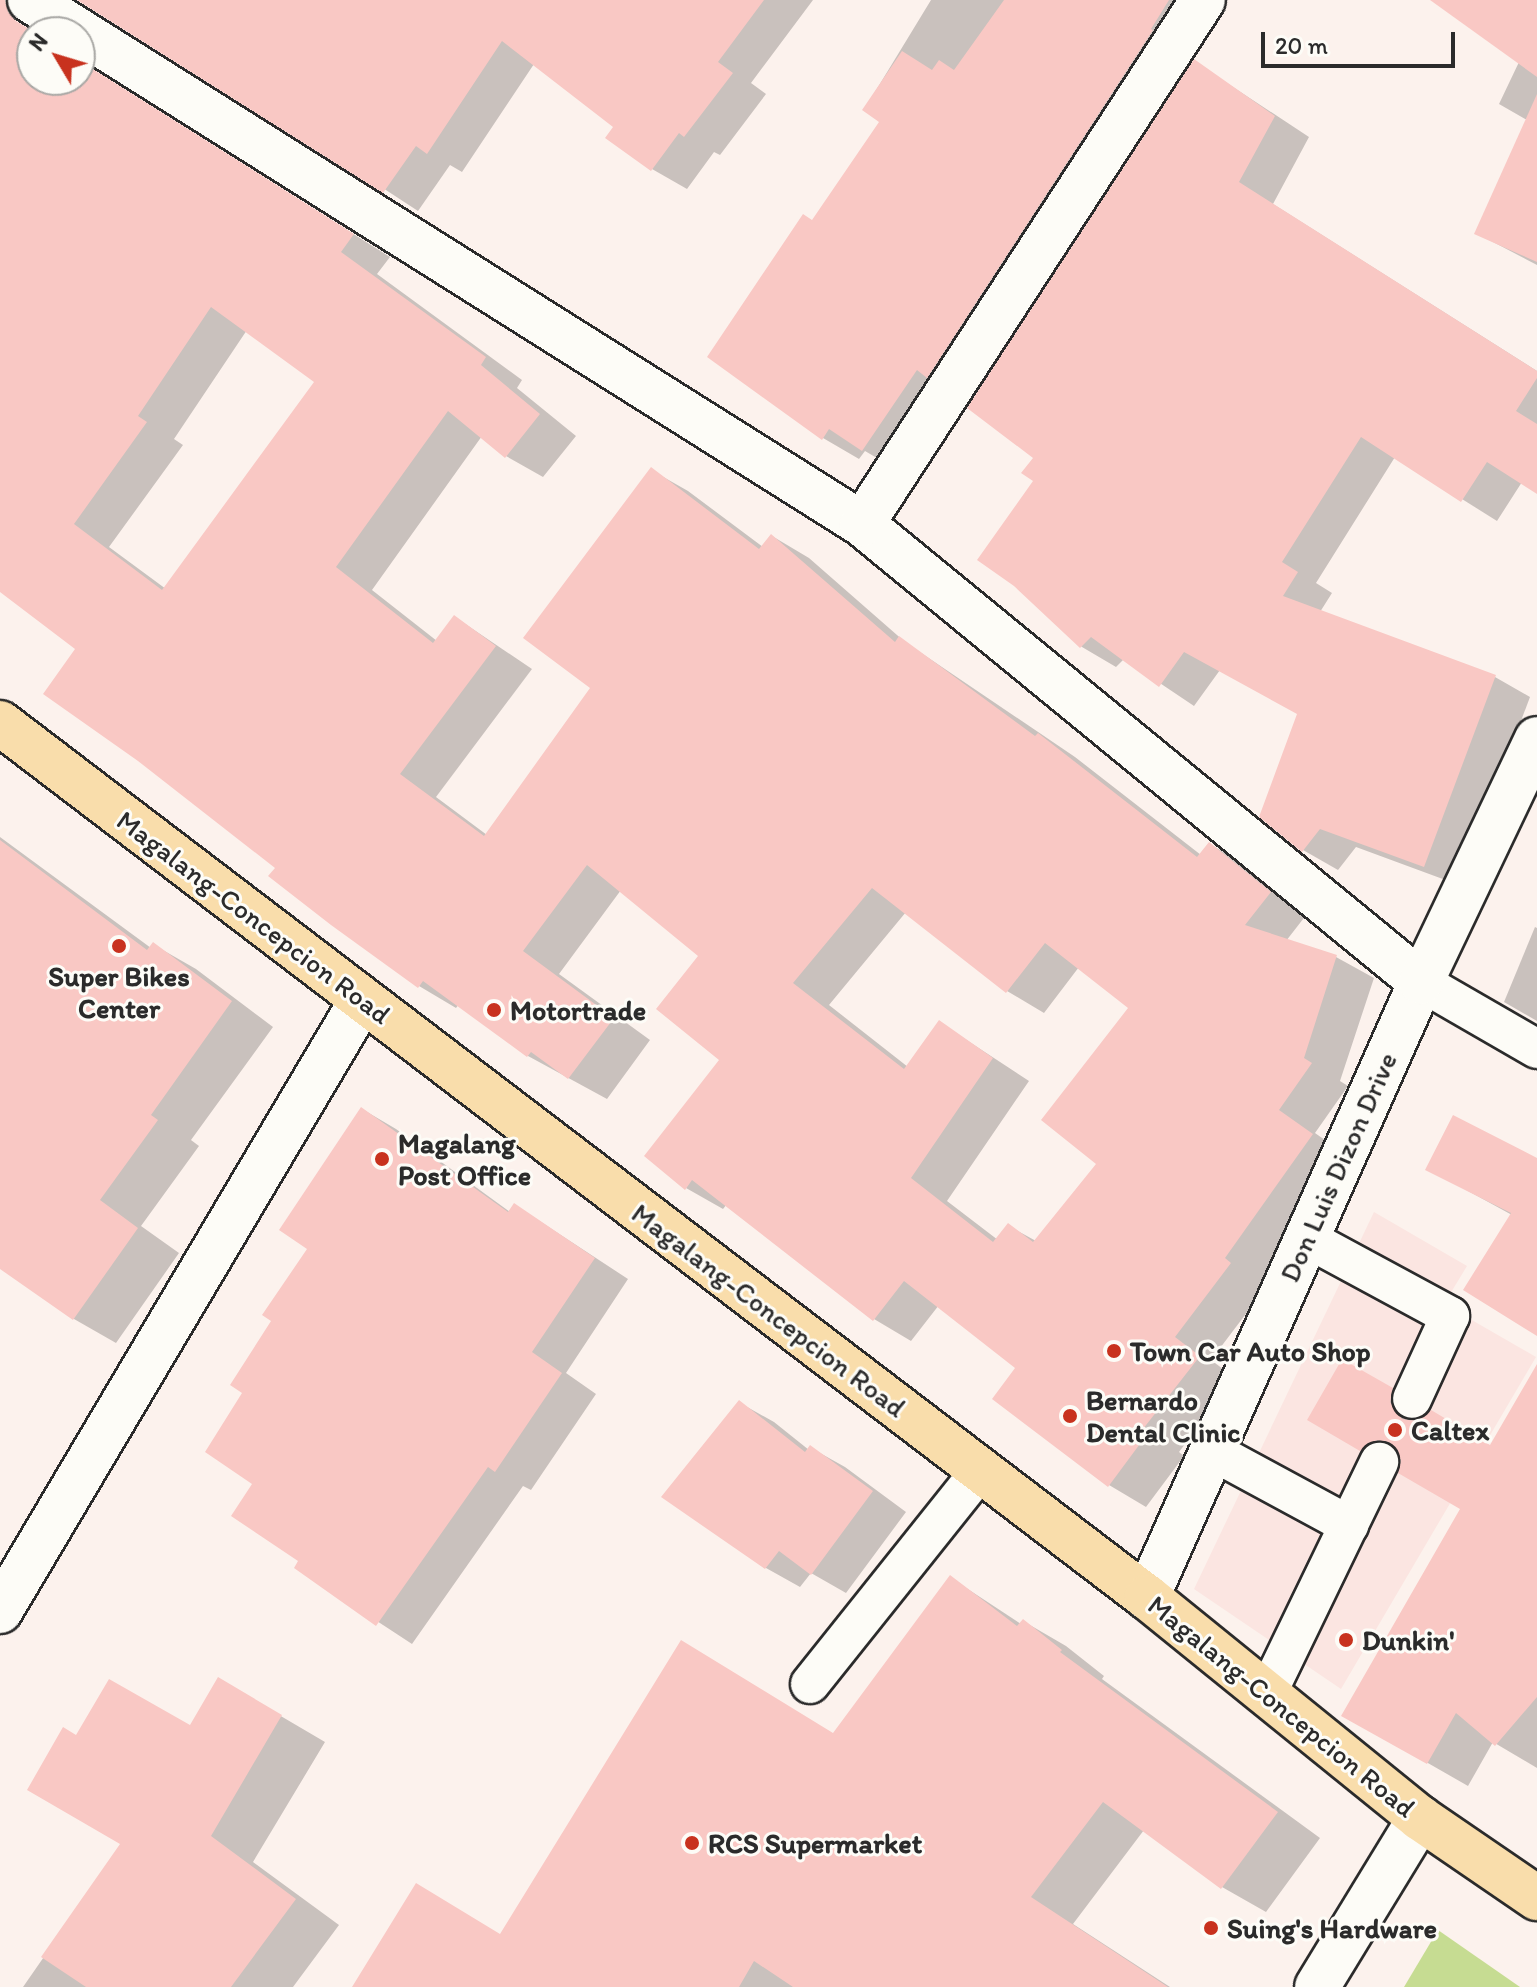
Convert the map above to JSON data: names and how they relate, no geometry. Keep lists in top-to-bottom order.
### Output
{
  "streets": {
    "main road": ["Magalang-Concepcion Road"],
    "street": ["Don Luis Dizon Drive"]
  },
  "crossings": [
    ["Magalang-Concepcion Road", "Don Luis Dizon Drive"]
  ],
  "places": [
    "Super Bikes Center",
    "Motortrade",
    "Magalang Post Office",
    "Town Car Auto Shop",
    "Bernardo Dental Clinic",
    "Caltex",
    "Dunkin'",
    "RCS Supermarket",
    "Suing's Hardware"
  ],
  "scale_bar": "20 m",
  "north": "top left"
}
